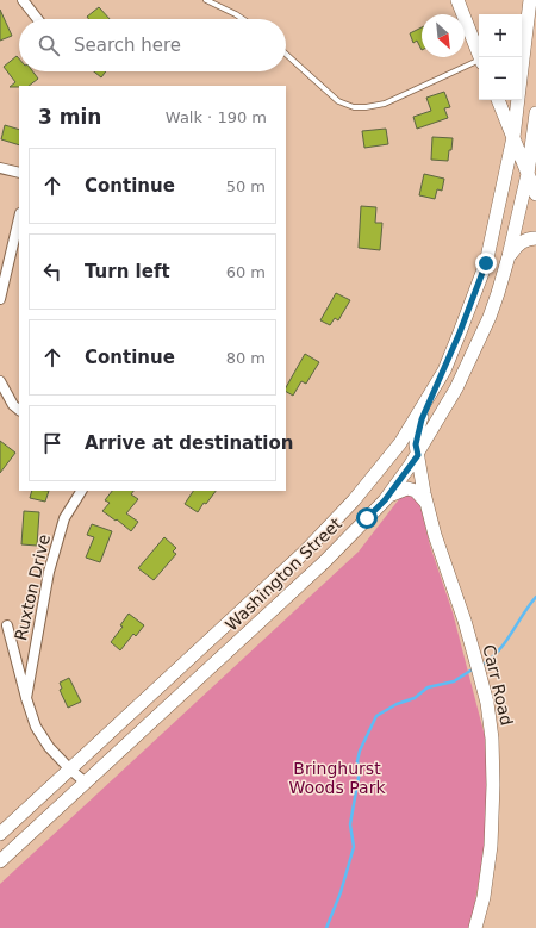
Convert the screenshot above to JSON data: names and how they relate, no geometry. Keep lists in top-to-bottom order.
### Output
{
  "streets": {
    "main road": ["Washington Street", "Carr Road"],
    "street": ["Ruxton Drive"]
  },
  "crossings": [
    ["Washington Street", "Carr Road"]
  ],
  "parks": ["Bringhurst Woods Park"],
  "north": "bottom right",
  "page": {
    "map_buttons": ["+", "−"],
    "search": "Search here",
    "heading": ["3 min", "Walk · 190 m"],
    "list": [
      ["Continue", "50 m"],
      ["Turn left", "60 m"],
      ["Continue", "80 m"],
      "Arrive at destination"
    ]
  }
}
